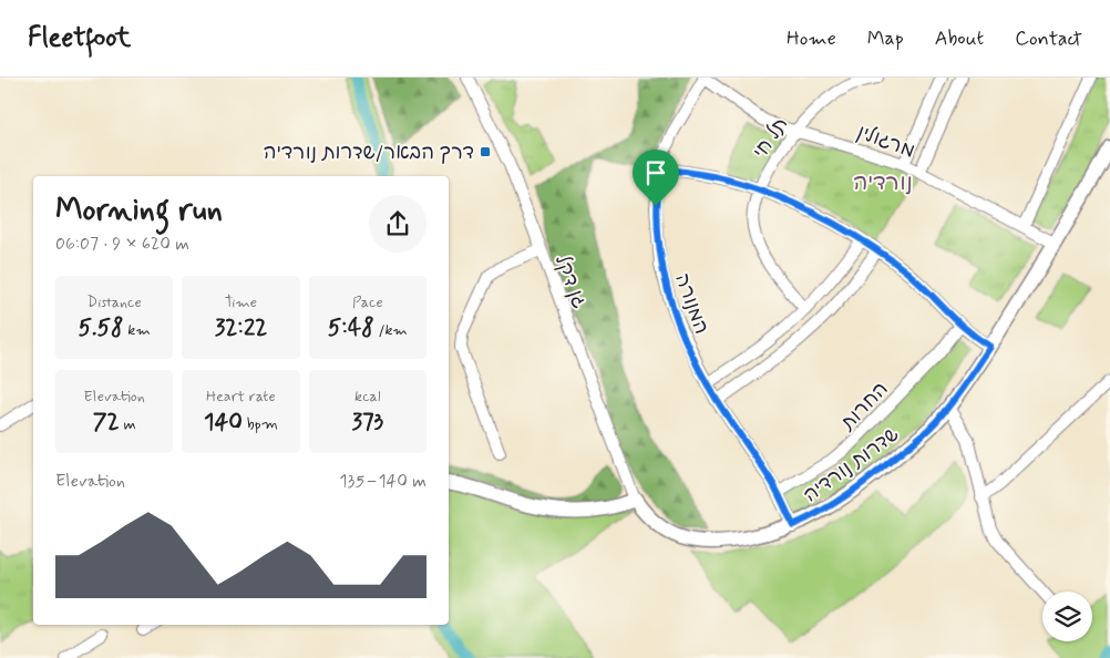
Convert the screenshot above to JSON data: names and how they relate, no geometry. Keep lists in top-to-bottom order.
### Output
{
  "streets": {
    "street": [
      "תל חי",
      "מרגולין",
      "גן דקל",
      "המנורה",
      "החרות",
      "שדרות נורדיה"
    ]
  },
  "crossings": [
    ["תל חי", "מרגולין"],
    ["מרגולין", "המנורה"],
    ["מרגולין", "שדרות נורדיה"],
    ["גן דקל", "שדרות נורדיה"],
    ["המנורה", "החרות"],
    ["המנורה", "שדרות נורדיה"]
  ],
  "districts": ["נורדיה"],
  "places": {
    "transit": ["דרך הבאר/שדרות נורדיה"]
  },
  "page": {
    "header": "Fleetfoot",
    "nav": [
      "Home",
      "Map",
      "About",
      "Contact"
    ],
    "heading": ["Morning run", "06:07 · 9 × 620 m"],
    "stats": [
      ["Distance", "5.58 km"],
      ["Time", "32:22"],
      ["Pace", "5:48 /km"],
      ["Elevation", "72 m"],
      ["Heart rate", "140 bpm"],
      ["kcal", "373"]
    ],
    "chart": ["Elevation", "135–140 m"]
  }
}
